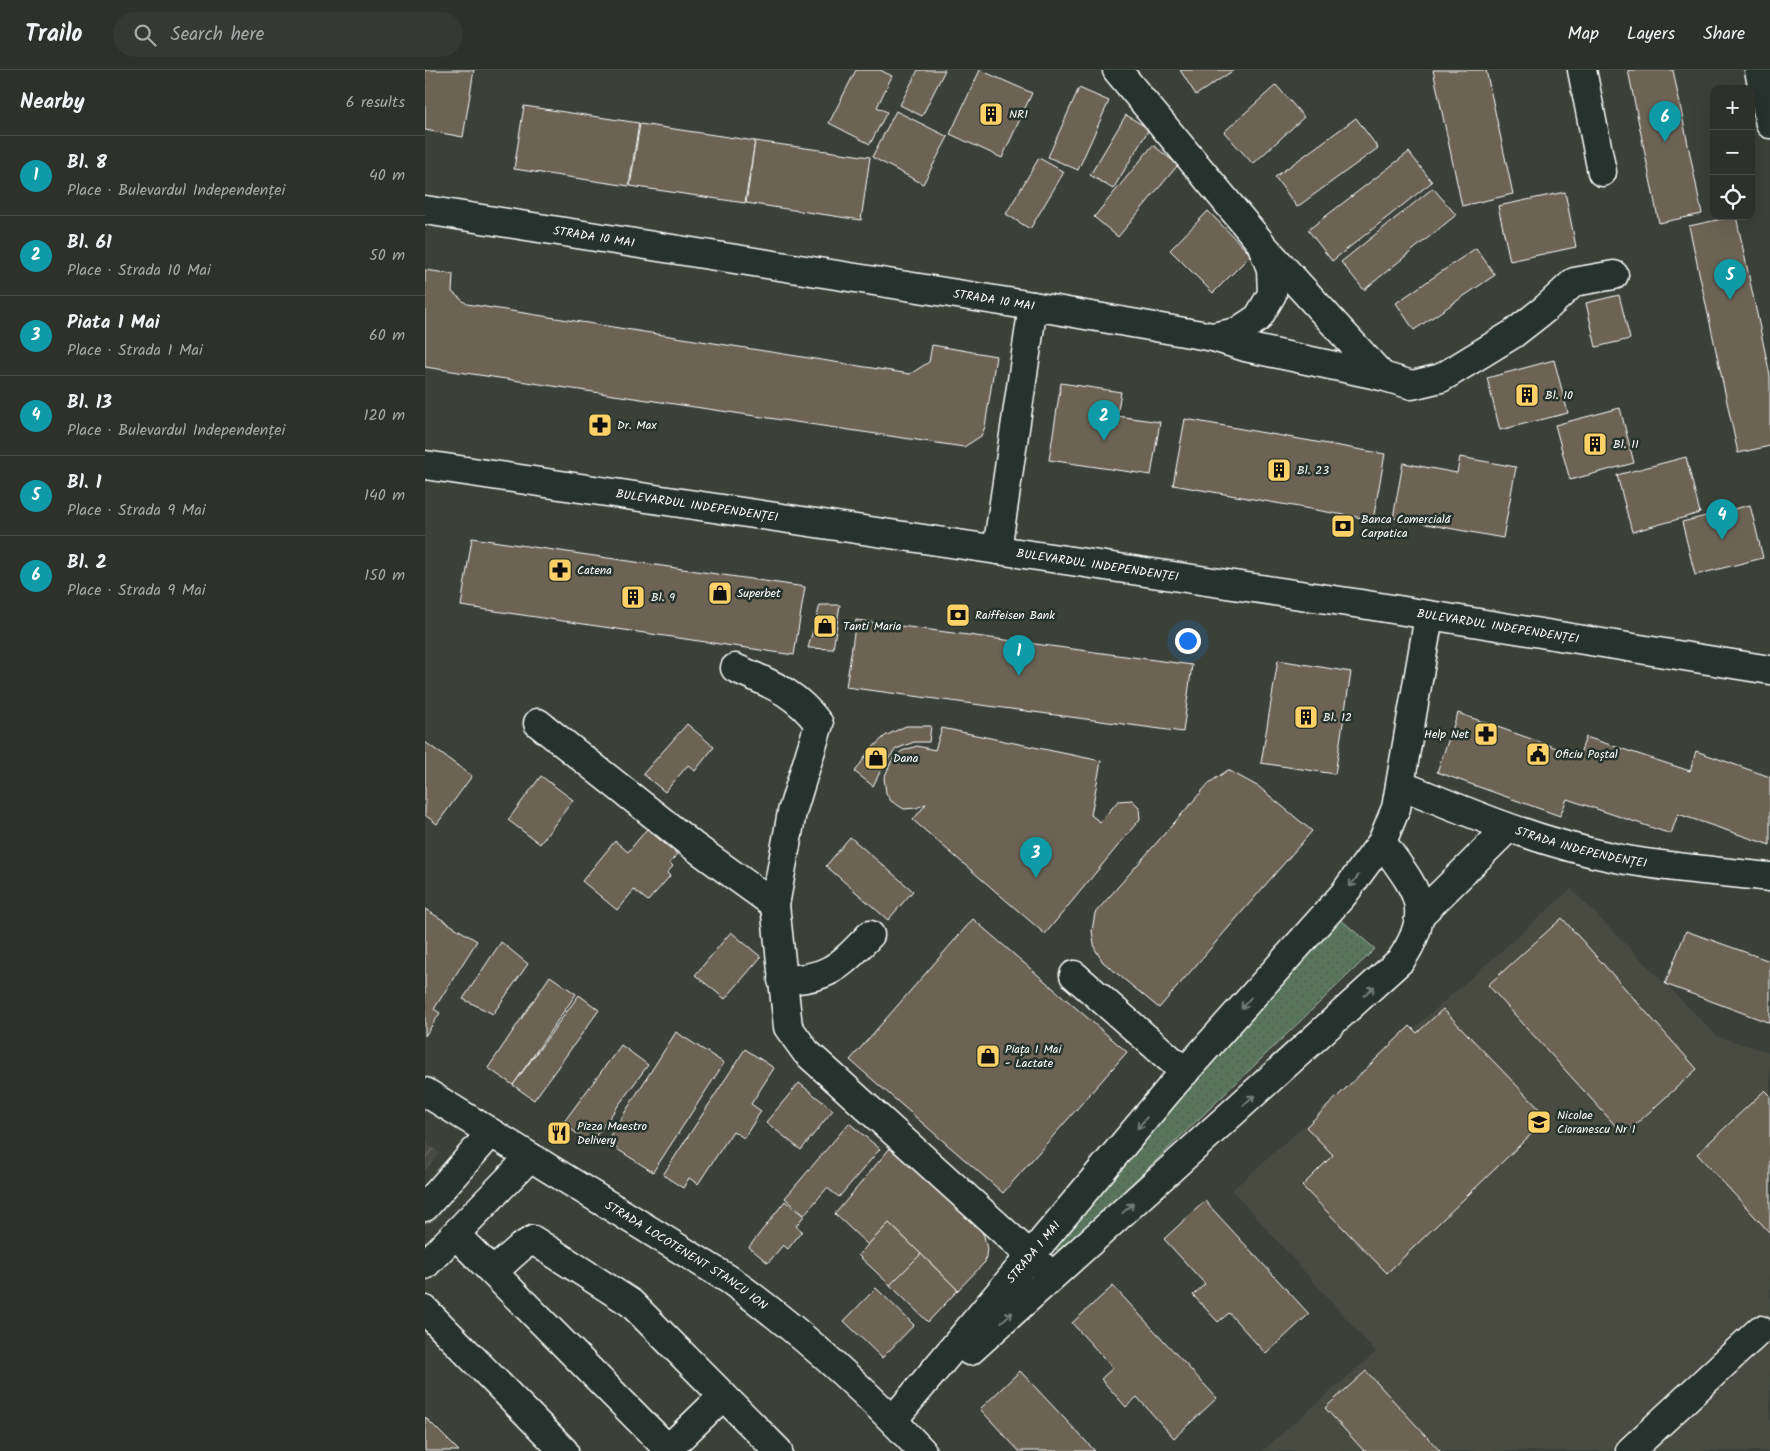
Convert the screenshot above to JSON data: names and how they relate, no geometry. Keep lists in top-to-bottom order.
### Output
{
  "streets": {
    "street": [
      "STRADA 10 MAI",
      "BULEVARDUL INDEPENDENȚEI",
      "STRADA INDEPENDENȚEI",
      "STRADA 1 MAI",
      "STRADA LOCOTENENT STANCU ION"
    ]
  },
  "crossings": [
    ["BULEVARDUL INDEPENDENȚEI", "STRADA 1 MAI"],
    ["STRADA INDEPENDENȚEI", "STRADA 1 MAI"],
    ["STRADA 1 MAI", "STRADA LOCOTENENT STANCU ION"]
  ],
  "places": {
    "building": [
      "NR1",
      "Bl. 10",
      "Bl. 11",
      "Bl. 23",
      "Bl. 9",
      "Bl. 12"
    ],
    "pharmacy": ["Dr. Max", "Catena", "Help Net"],
    "bank": ["Banca Comercială Carpatica", "Raiffeisen Bank"],
    "shop": [
      "Superbet",
      "Tanti Maria",
      "Dana",
      "Piața 1 Mai - Lactate"
    ],
    "public building": ["Oficiu Poștal"],
    "school or university": ["Nicolae Cioranescu Nr 1"],
    "restaurant": ["Pizza Maestro Delivery"]
  },
  "page": {
    "header": "Trailo",
    "search": "Search here",
    "nav": ["Map", "Layers", "Share"],
    "heading": ["Nearby", "6 results"],
    "map_buttons": ["+", "−"],
    "pins": [
      "6",
      "5",
      "2",
      "4",
      "1",
      "3"
    ],
    "list": [
      {
        "mark": "1",
        "name": "Bl. 8",
        "note": "Place · Bulevardul Independenței",
        "value": "40 m"
      },
      {
        "mark": "2",
        "name": "Bl. 61",
        "note": "Place · Strada 10 Mai",
        "value": "50 m"
      },
      {
        "mark": "3",
        "name": "Piata 1 Mai",
        "note": "Place · Strada 1 Mai",
        "value": "60 m"
      },
      {
        "mark": "4",
        "name": "Bl. 13",
        "note": "Place · Bulevardul Independenței",
        "value": "120 m"
      },
      {
        "mark": "5",
        "name": "Bl. 1",
        "note": "Place · Strada 9 Mai",
        "value": "140 m"
      },
      {
        "mark": "6",
        "name": "Bl. 2",
        "note": "Place · Strada 9 Mai",
        "value": "150 m"
      }
    ]
  }
}
